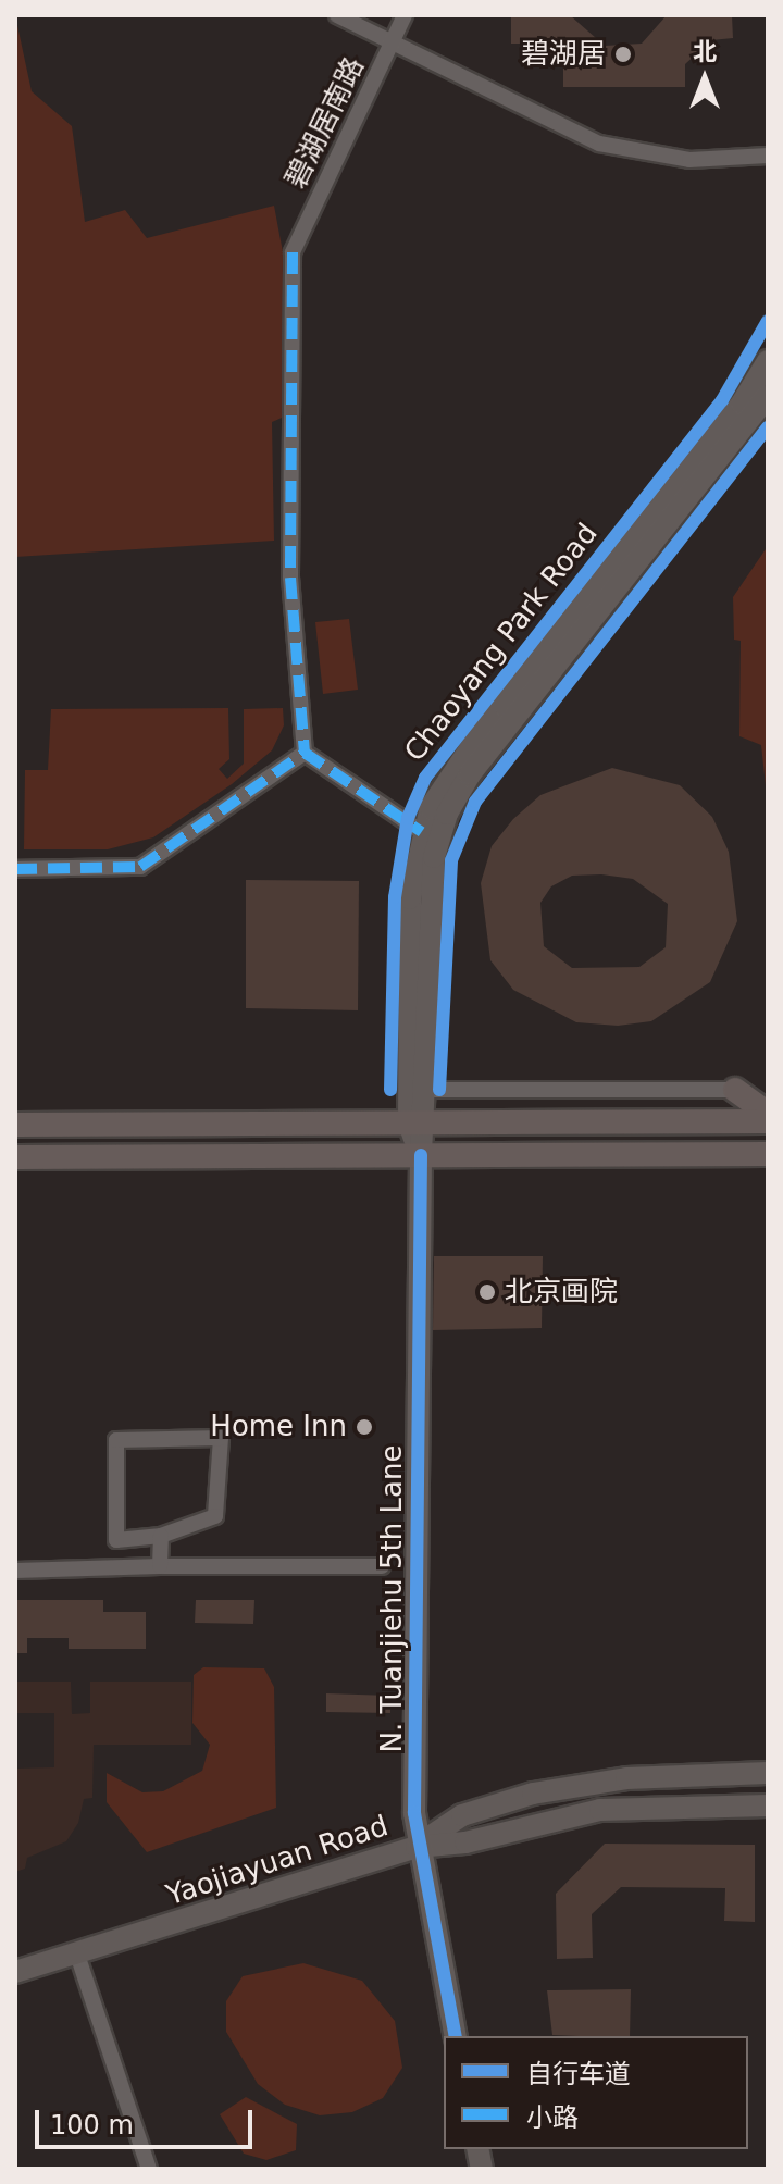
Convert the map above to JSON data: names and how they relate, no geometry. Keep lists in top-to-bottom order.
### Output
{
  "streets": {
    "street": [
      "碧湖居南路",
      "Chaoyang Park Road",
      "N. Tuanjiehu 5th Lane",
      "Yaojiayuan Road"
    ]
  },
  "crossings": [
    ["Chaoyang Park Road", "N. Tuanjiehu 5th Lane"],
    ["N. Tuanjiehu 5th Lane", "Yaojiayuan Road"]
  ],
  "places": ["碧湖居", "北京画院", "Home Inn"],
  "legend": ["自行车道", "小路"],
  "scale_bar": "100 m",
  "north": "top"
}
